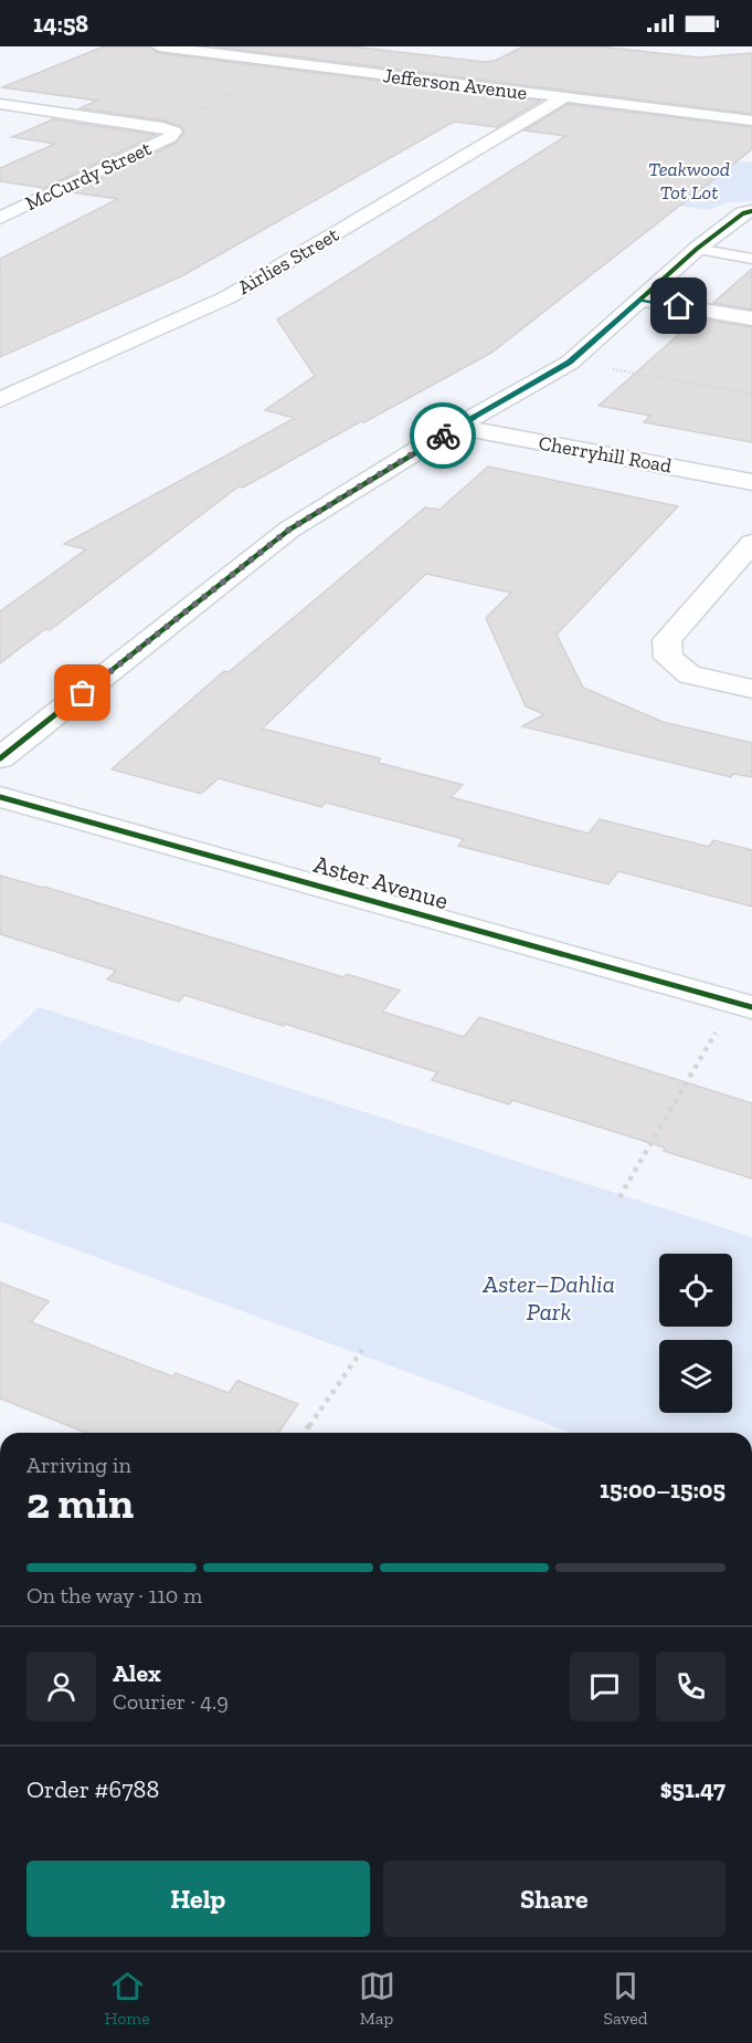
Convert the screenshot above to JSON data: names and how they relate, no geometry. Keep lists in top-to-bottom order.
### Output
{
  "streets": {
    "street": [
      "Jefferson Avenue",
      "McCurdy Street",
      "Airlies Street",
      "Cherryhill Road",
      "Aster Avenue"
    ]
  },
  "crossings": [
    ["Jefferson Avenue", "Airlies Street"]
  ],
  "parks": ["Teakwood Tot Lot", "Aster–Dahlia Park"],
  "page": {
    "status": "14:58",
    "heading": ["2 min", "Arriving in", "15:00–15:05"],
    "panel": [
      "Alex",
      "Courier · 4.9",
      "Order #6788",
      "$51.47"
    ],
    "bar": "On the way · 110 m",
    "buttons": ["Help", "Share"],
    "tabs": ["Home", "Map", "Saved"]
  }
}
